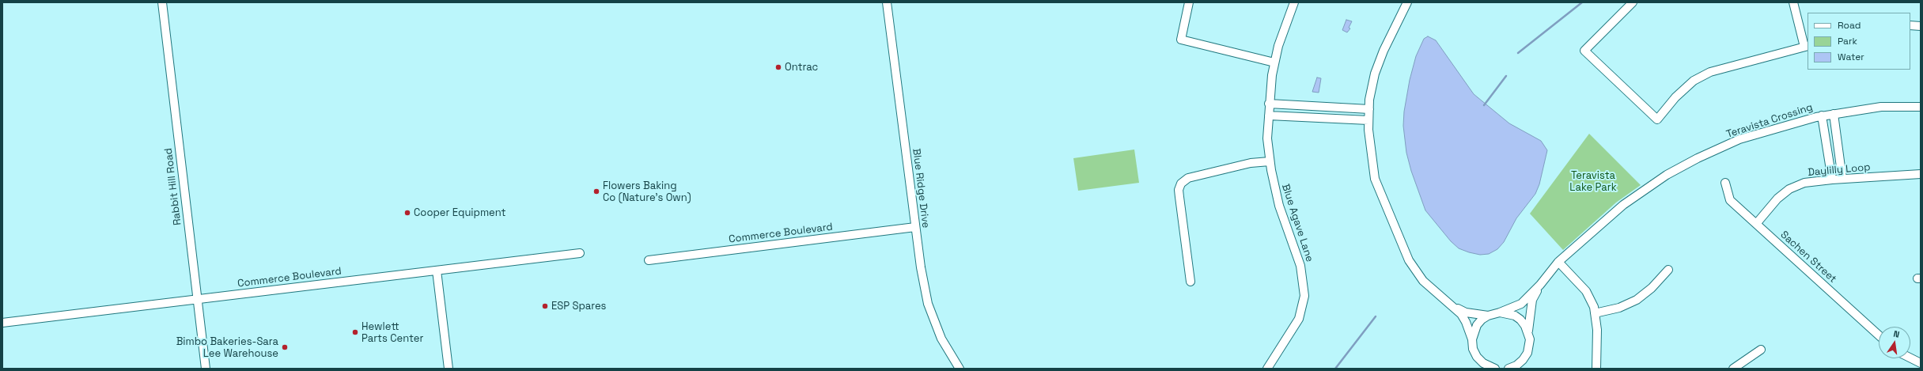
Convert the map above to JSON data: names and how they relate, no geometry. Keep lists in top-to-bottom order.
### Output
{
  "streets": {
    "street": [
      "Teravista Crossing",
      "Daylilly Loop",
      "Rabbit Hill Road",
      "Blue Ridge Drive",
      "Blue Agave Lane",
      "Commerce Boulevard",
      "Sachen Street"
    ]
  },
  "crossings": [
    ["Daylilly Loop", "Sachen Street"],
    ["Rabbit Hill Road", "Commerce Boulevard"],
    ["Blue Ridge Drive", "Commerce Boulevard"]
  ],
  "parks": ["Teravista Lake Park"],
  "places": [
    "Ontrac",
    "Flowers Baking Co (Nature's Own)",
    "Cooper Equipment",
    "ESP Spares",
    "Hewlett Parts Center",
    "Bimbo Bakeries-Sara Lee Warehouse"
  ],
  "legend": ["Road", "Park", "Water"],
  "north": "top"
}
